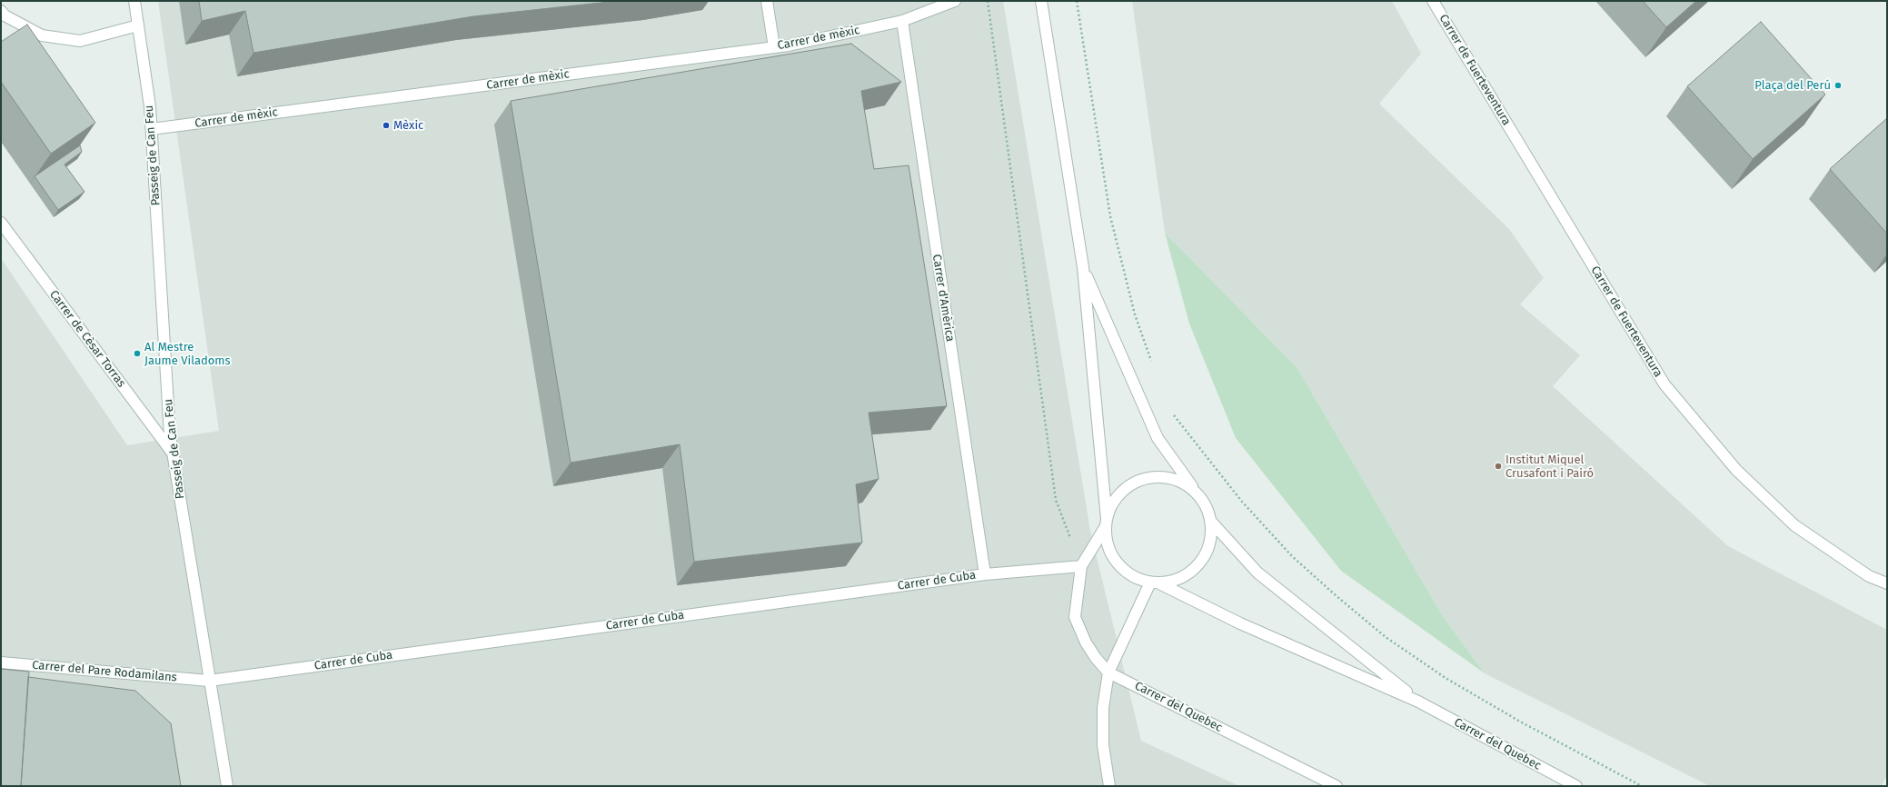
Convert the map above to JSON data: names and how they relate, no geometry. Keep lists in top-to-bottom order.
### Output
{
  "streets": {
    "street": [
      "Carrer de mèxic",
      "Carrer de Fuerteventura",
      "Passeig de Can Feu",
      "Carrer d'Amèrica",
      "Carrer de Cèsar Torras",
      "Carrer de Cuba",
      "Carrer del Pare Rodamilans",
      "Carrer del Quebec"
    ]
  },
  "crossings": [
    ["Carrer de mèxic", "Passeig de Can Feu"],
    ["Carrer de mèxic", "Carrer d'Amèrica"],
    ["Passeig de Can Feu", "Carrer de Cèsar Torras"],
    ["Passeig de Can Feu", "Carrer de Cuba"],
    ["Passeig de Can Feu", "Carrer del Pare Rodamilans"],
    ["Carrer d'Amèrica", "Carrer de Cuba"],
    ["Carrer de Cuba", "Carrer del Pare Rodamilans"]
  ],
  "places": [
    "Plaça del Perú",
    "Mèxic",
    "Al Mestre Jaume Viladoms",
    "Institut Miquel Crusafont i Pairó"
  ]
}
